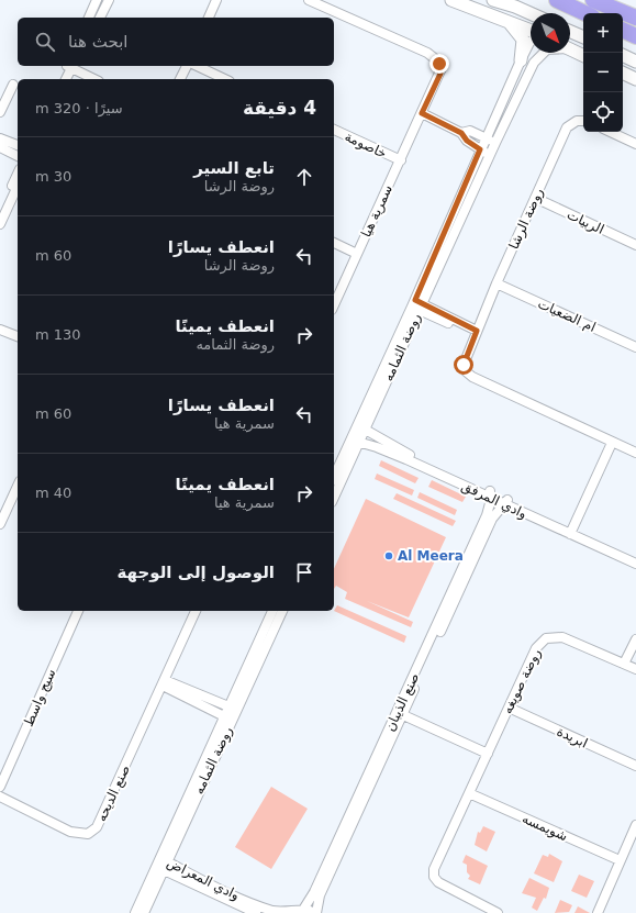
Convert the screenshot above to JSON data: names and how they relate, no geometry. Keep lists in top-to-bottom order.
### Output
{
  "streets": {
    "street": [
      "خاصومة",
      "سمرية هيا",
      "روضة الرشا",
      "الربيات",
      "ام الضعيات",
      "روضة الثمامه",
      "وادي المرفق",
      "روضة صويغه",
      "سيج واسط",
      "صنع الذيبان",
      "ابريدة",
      "صنع الديحه",
      "شويمسه",
      "وادي المعراض"
    ]
  },
  "crossings": [
    ["خاصومة", "سمرية هيا"],
    ["روضة الرشا", "الربيات"],
    ["روضة الرشا", "ام الضعيات"],
    ["روضة الثمامه", "وادي المرفق"],
    ["روضة الثمامه", "وادي المعراض"],
    ["وادي المرفق", "صنع الذيبان"],
    ["روضة صويغه", "ابريدة"],
    ["روضة صويغه", "شويمسه"],
    ["صنع الذيبان", "وادي المعراض"]
  ],
  "places": ["Al Meera"],
  "north": "bottom right",
  "page": {
    "map_buttons": ["+", "−"],
    "search": "ابحث هنا",
    "heading": ["4 دقيقة", "سيرًا · 320 m"],
    "list": [
      ["تابع السير", "روضة الرشا", "30 m"],
      ["انعطف يسارًا", "روضة الرشا", "60 m"],
      ["انعطف يمينًا", "روضة الثمامه", "130 m"],
      ["انعطف يسارًا", "سمرية هيا", "60 m"],
      ["انعطف يمينًا", "سمرية هيا", "40 m"],
      "الوصول إلى الوجهة"
    ]
  }
}
